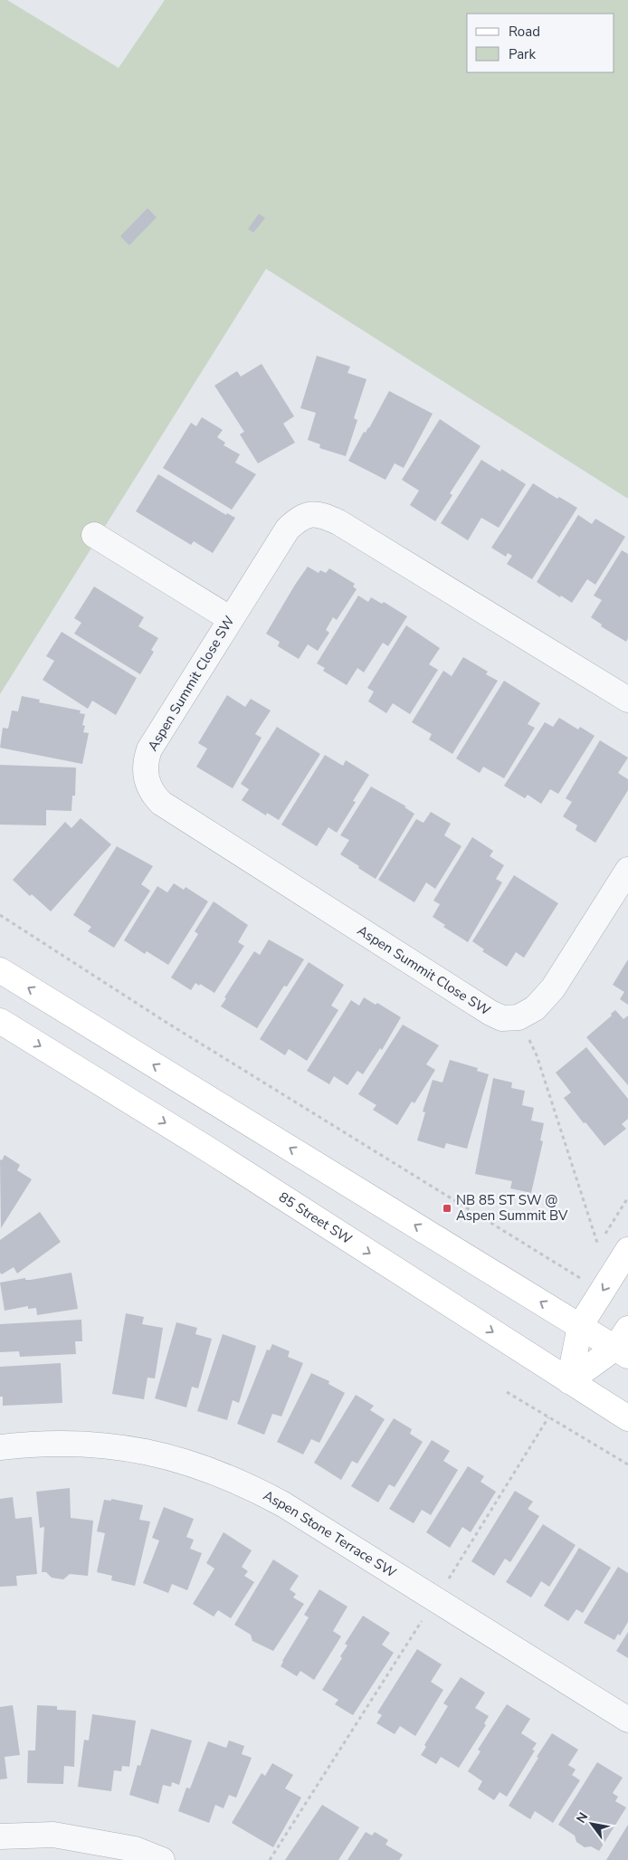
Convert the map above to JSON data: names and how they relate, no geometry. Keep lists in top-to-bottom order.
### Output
{
  "streets": {
    "main road": ["85 Street SW"],
    "street": ["Aspen Summit Close SW", "Aspen Stone Terrace SW"]
  },
  "places": {
    "transit": ["NB 85 ST SW @ Aspen Summit BV"]
  },
  "legend": ["Road", "Park"],
  "north": "top left"
}
